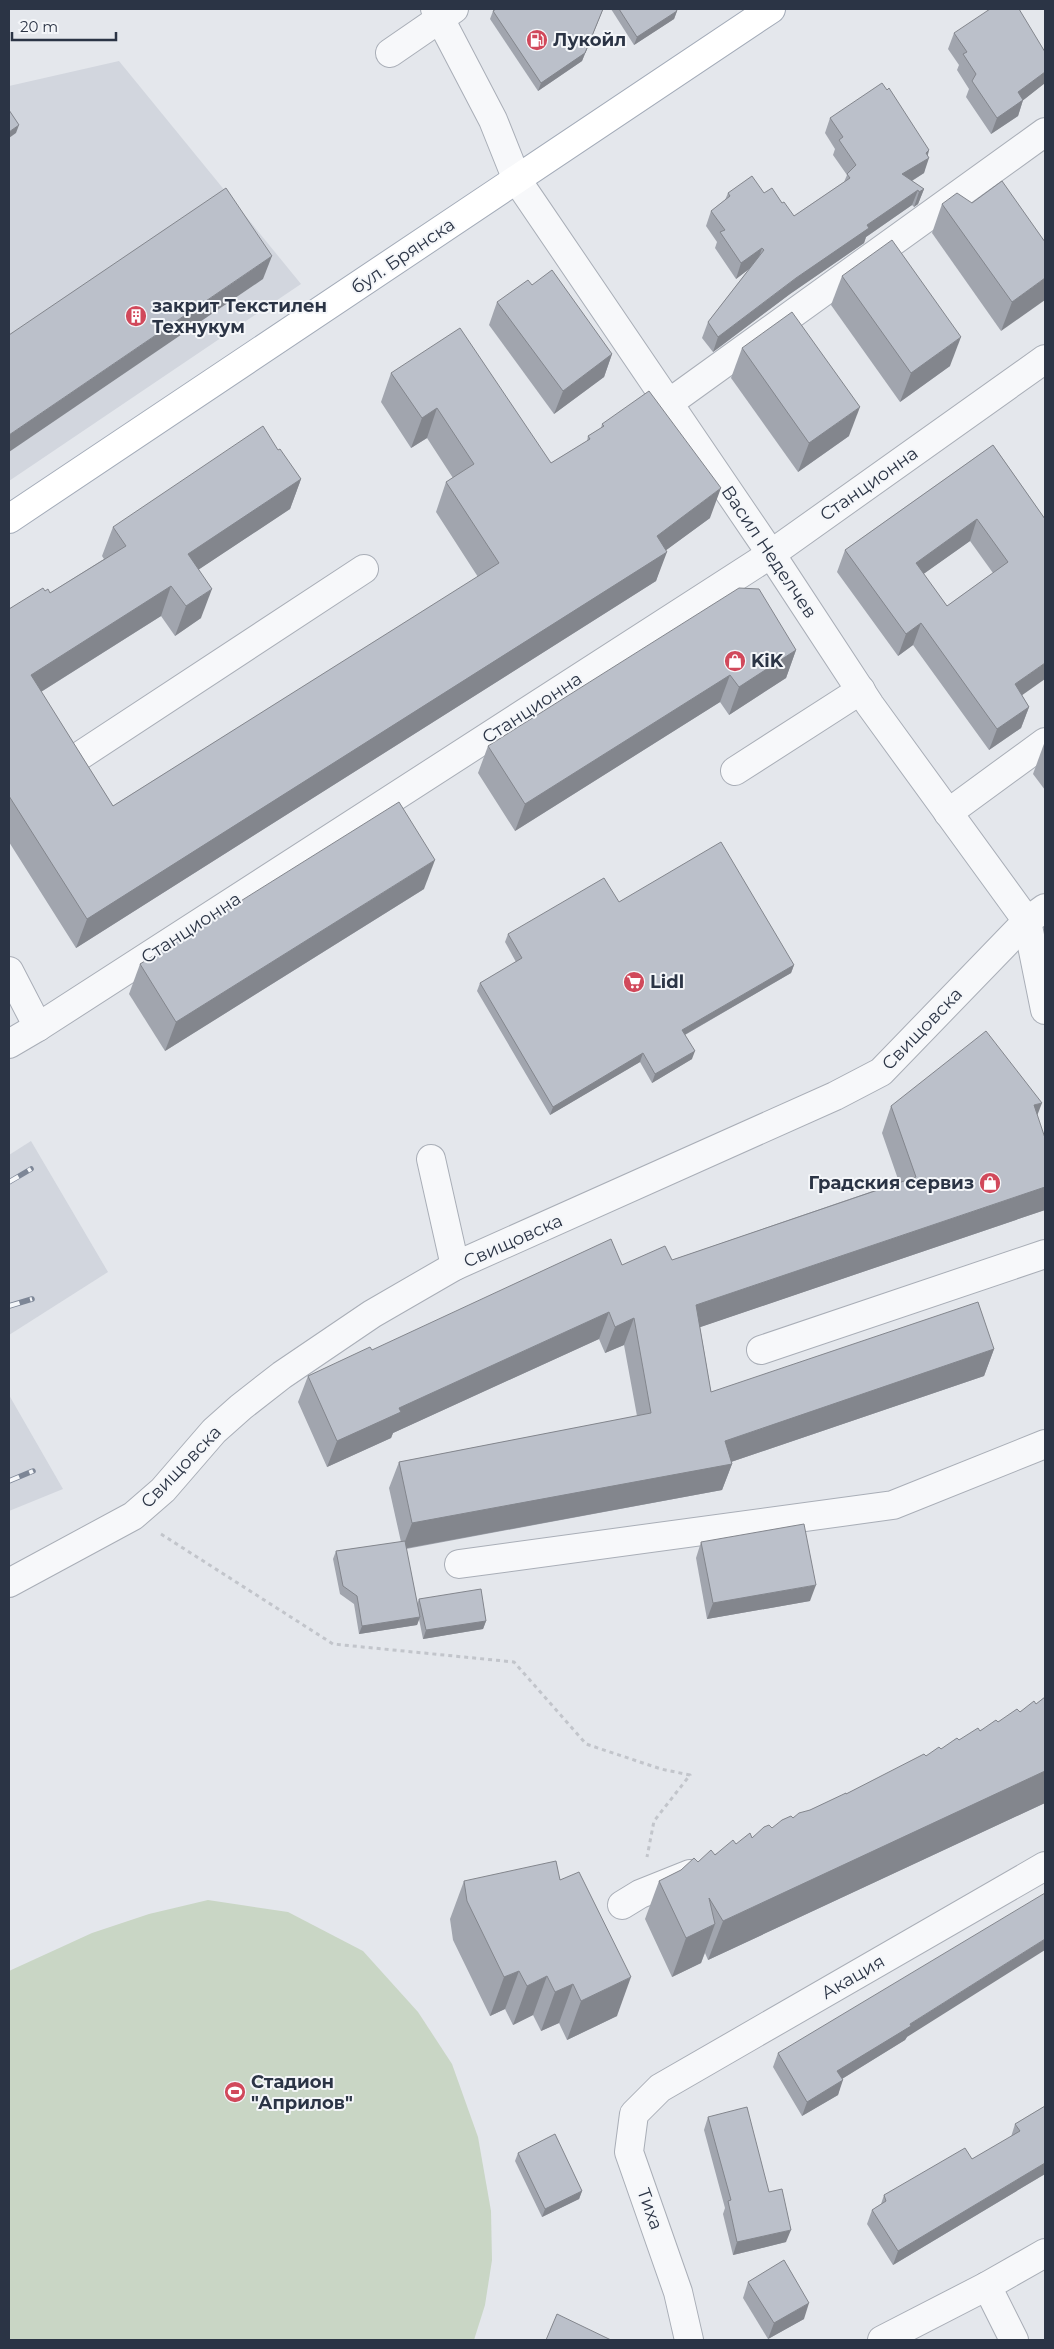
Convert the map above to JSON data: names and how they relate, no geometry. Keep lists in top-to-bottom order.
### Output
{
  "streets": {
    "main road": ["бул. Брянска"],
    "street": [
      "Станционна",
      "Васил Неделчев",
      "Свищовска",
      "Акация",
      "Тиха"
    ]
  },
  "crossings": [
    ["бул. Брянска", "Васил Неделчев"],
    ["Станционна", "Васил Неделчев"],
    ["Васил Неделчев", "Свищовска"],
    ["Акация", "Тиха"]
  ],
  "places": {
    "fuel station": ["Лукойл"],
    "building": ["закрит Текстилен Технукум"],
    "shop": ["KiK", "Градския сервиз"],
    "supermarket": ["Lidl"],
    "sports": ["Стадион \"Априлов\""]
  },
  "scale_bar": "20 m"
}
